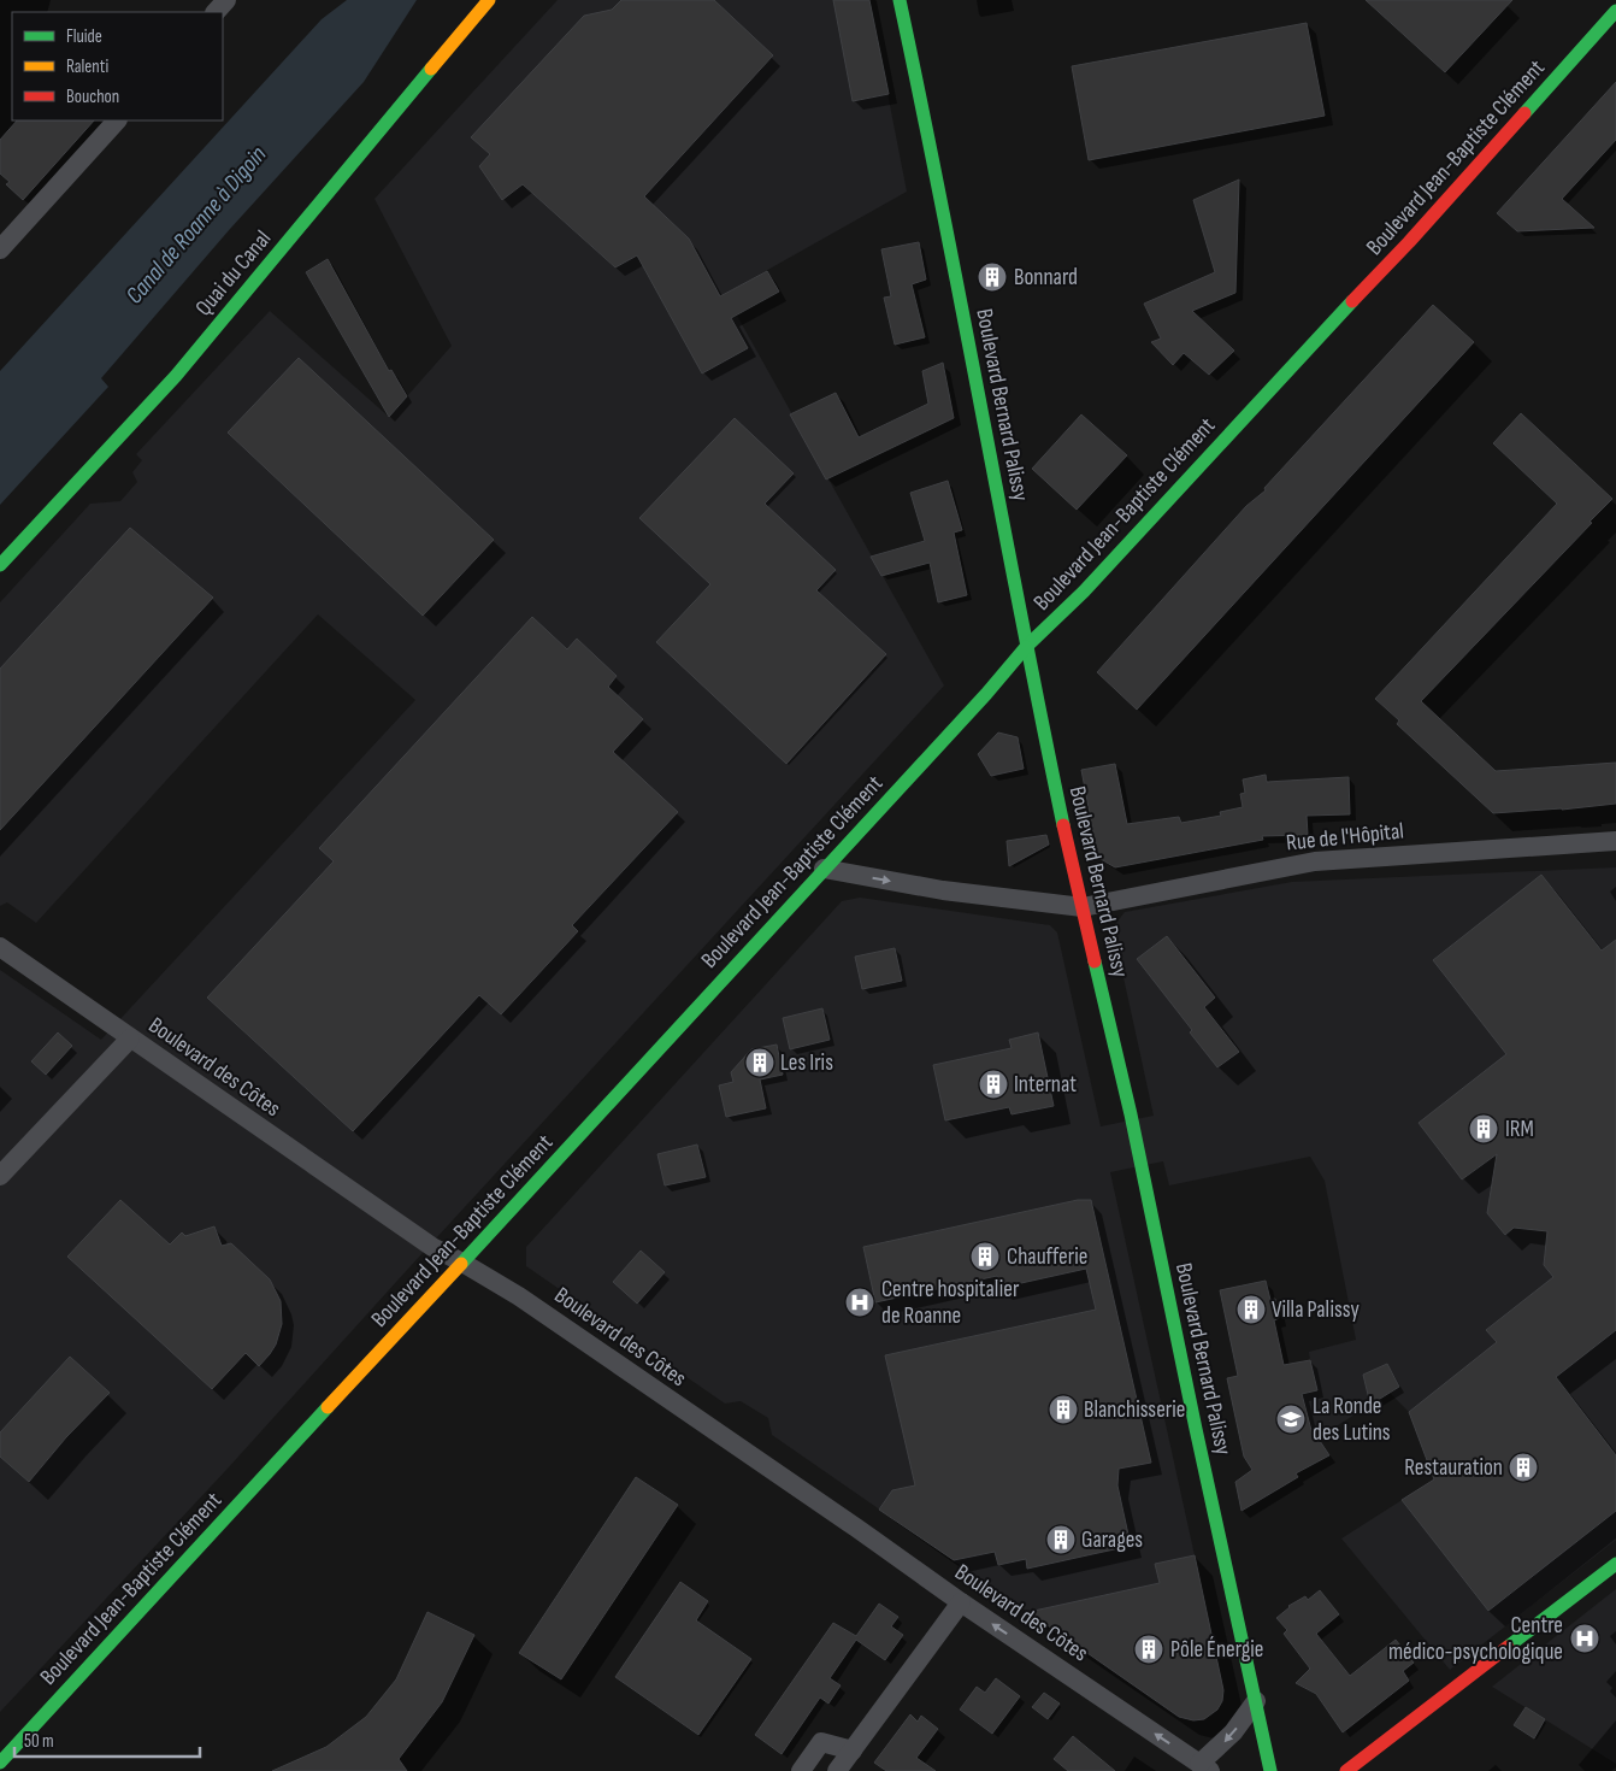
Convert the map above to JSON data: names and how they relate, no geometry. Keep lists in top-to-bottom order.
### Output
{
  "streets": {
    "main road": ["Boulevard Jean-Baptiste Clément", "Quai du Canal", "Boulevard Bernard Palissy"],
    "street": ["Rue de l'Hôpital", "Boulevard des Côtes"]
  },
  "crossings": [
    ["Boulevard Jean-Baptiste Clément", "Boulevard Bernard Palissy"],
    ["Boulevard Jean-Baptiste Clément", "Rue de l'Hôpital"],
    ["Boulevard Jean-Baptiste Clément", "Boulevard des Côtes"],
    ["Boulevard Bernard Palissy", "Rue de l'Hôpital"]
  ],
  "water": ["Canal de Roanne à Digoin"],
  "places": {
    "building": [
      "Bonnard",
      "Les Iris",
      "Internat",
      "IRM",
      "Chaufferie",
      "Villa Palissy",
      "Blanchisserie",
      "Restauration",
      "Garages",
      "Pôle Énergie"
    ],
    "hospital": ["Centre hospitalier de Roanne", "Centre médico-psychologique"],
    "school or university": ["La Ronde des Lutins"]
  },
  "legend": ["Fluide", "Ralenti", "Bouchon"],
  "scale_bar": "50 m"
}
